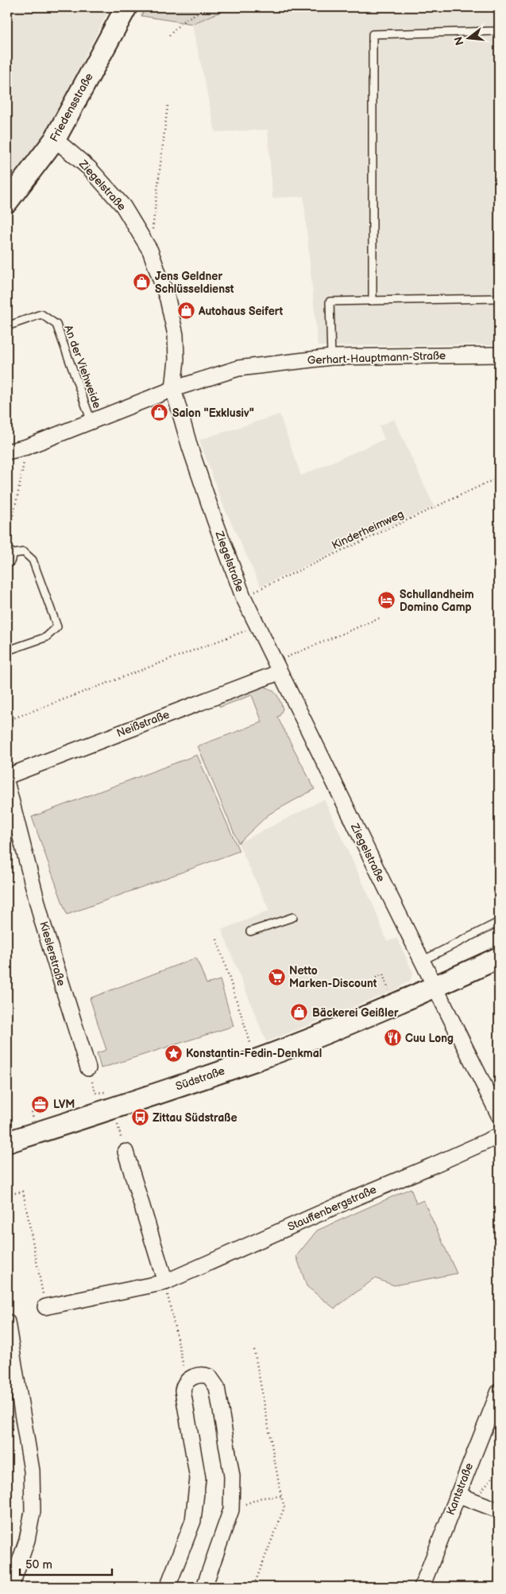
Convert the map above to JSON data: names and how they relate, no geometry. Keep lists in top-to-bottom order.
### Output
{
  "streets": {
    "main road": ["Friedensstraße", "Südstraße"],
    "street": [
      "Ziegelstraße",
      "Gerhart-Hauptmann-Straße",
      "Neißstraße",
      "Kieslerstraße",
      "Stauffenbergstraße",
      "Kantstraße"
    ],
    "lane": ["An der Viehweide"],
    "path": ["Kinderheimweg"]
  },
  "crossings": [
    ["Friedensstraße", "Ziegelstraße"],
    ["Ziegelstraße", "Gerhart-Hauptmann-Straße"],
    ["Ziegelstraße", "Kinderheimweg"],
    ["Ziegelstraße", "Neißstraße"],
    ["Ziegelstraße", "Südstraße"],
    ["Gerhart-Hauptmann-Straße", "An der Viehweide"]
  ],
  "places": {
    "shop": [
      "Jens Geldner Schlüsseldienst",
      "Autohaus Seifert",
      "Salon \"Exklusiv\"",
      "Bäckerei Geißler"
    ],
    "hotel": ["Schullandheim Domino Camp"],
    "supermarket": ["Netto Marken-Discount"],
    "restaurant": ["Cuu Long"],
    "place": ["Konstantin-Fedin-Denkmal"],
    "office": ["LVM"],
    "bus stop": ["Zittau Südstraße"]
  },
  "scale_bar": "50 m",
  "north": "left"
}
